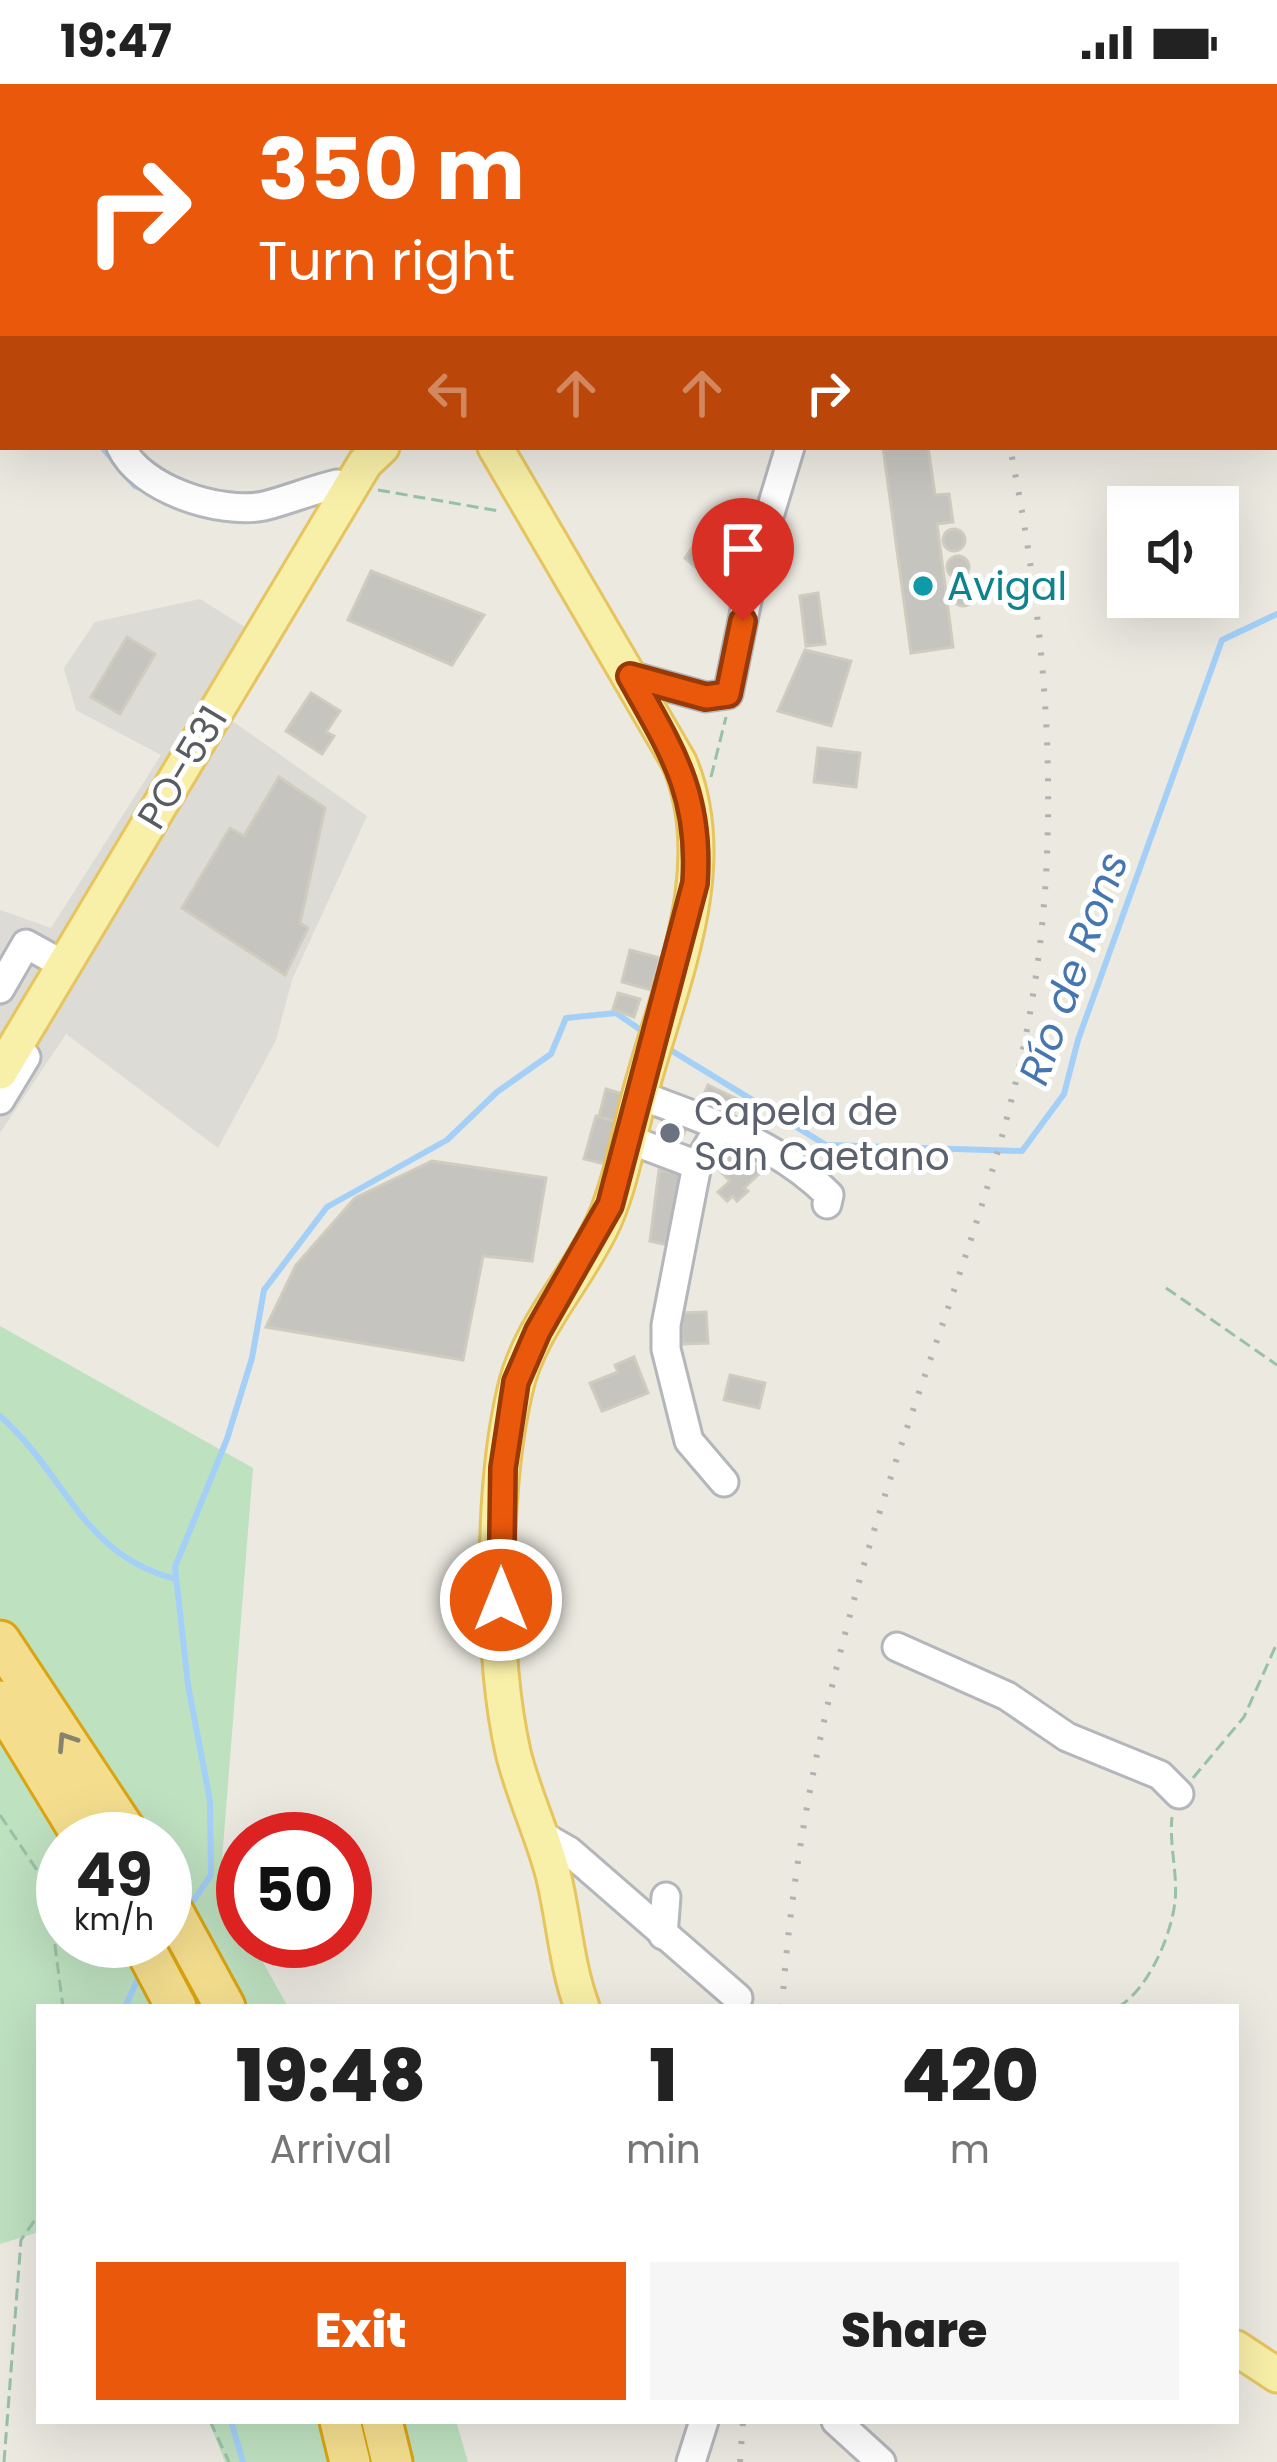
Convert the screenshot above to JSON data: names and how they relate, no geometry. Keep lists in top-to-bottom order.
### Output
{
  "streets": {
    "main road": ["PO-531"]
  },
  "water": ["Río de Rons"],
  "places": ["Avigal", "Capela de San Caetano"],
  "page": {
    "status": "19:47",
    "turn": ["350 m", "Turn right"],
    "speed": "49 km/h",
    "limit": "50",
    "eta": [
      "19:48",
      "Arrival",
      "1",
      "min",
      "420",
      "m"
    ],
    "buttons": ["Exit", "Share"]
  }
}
